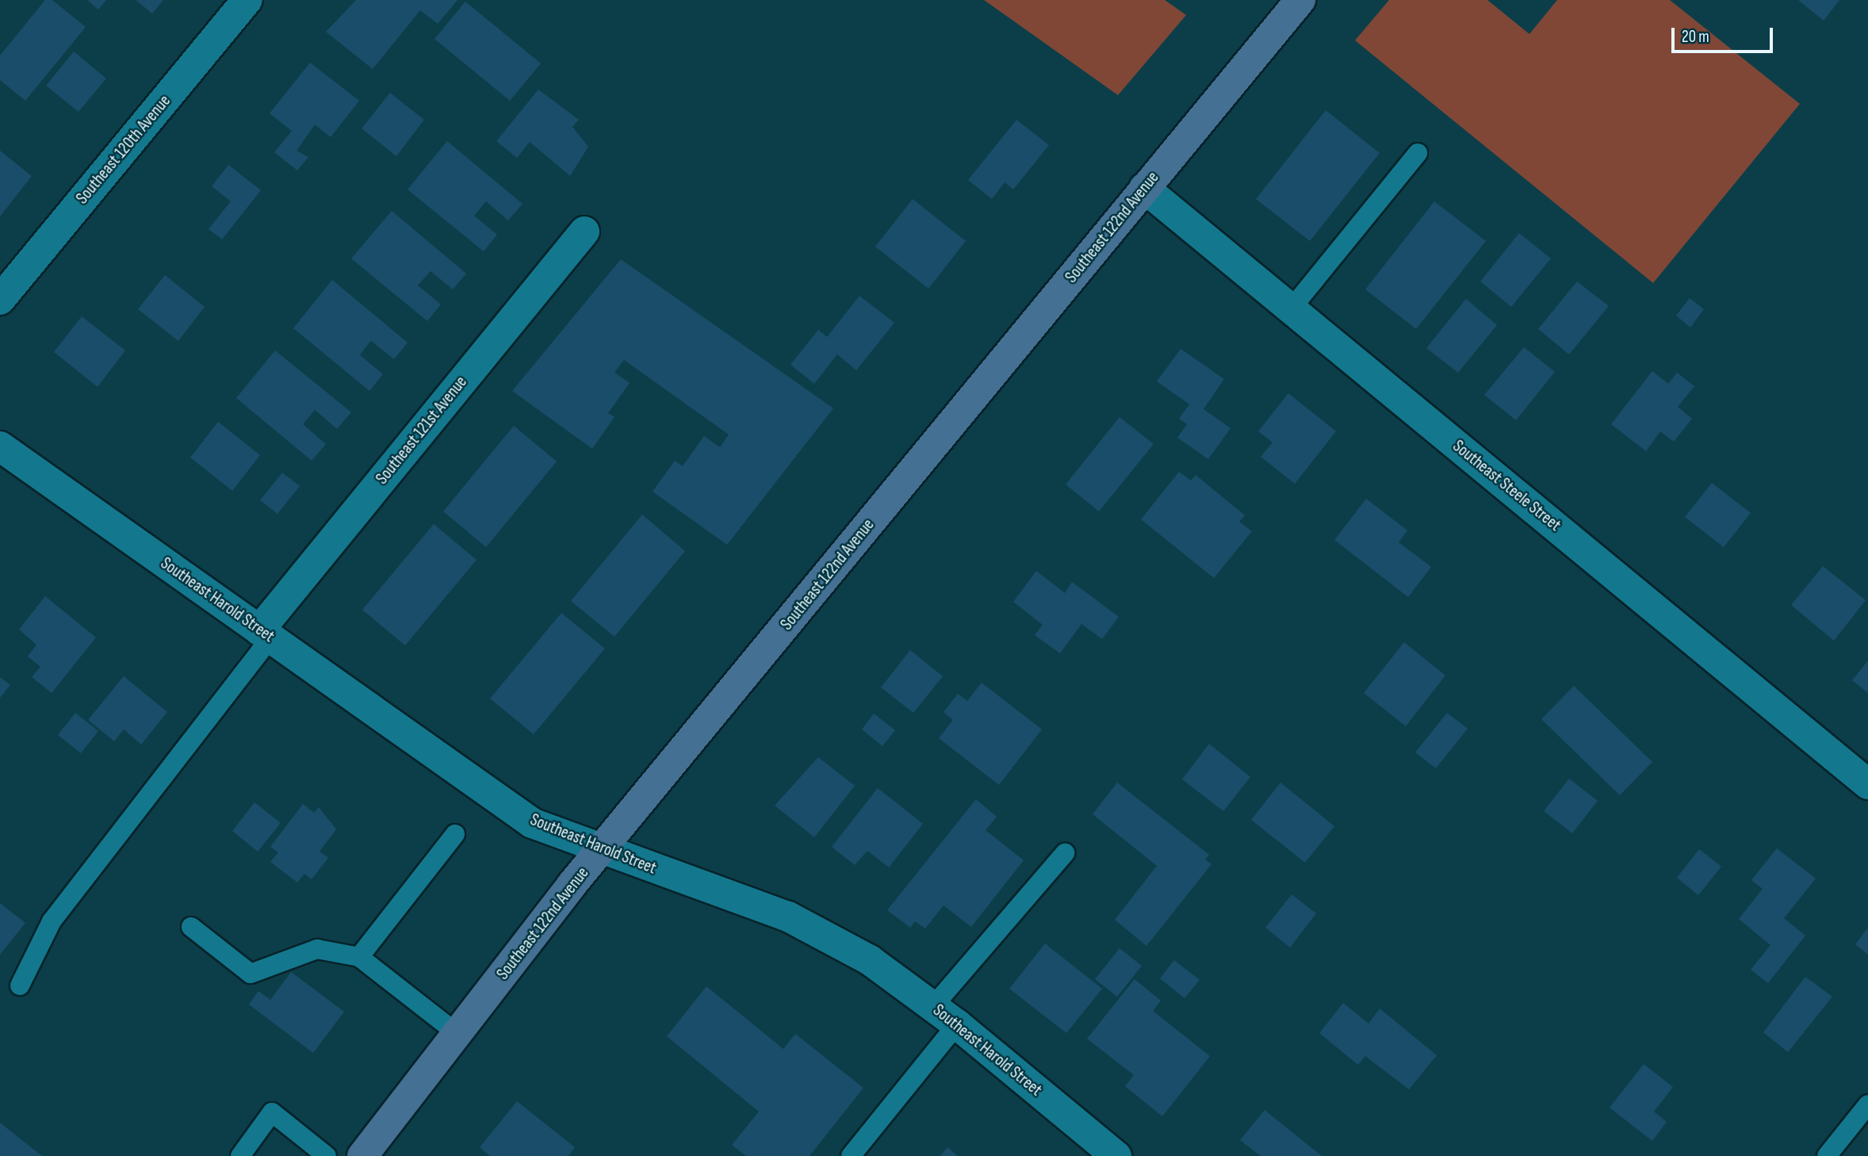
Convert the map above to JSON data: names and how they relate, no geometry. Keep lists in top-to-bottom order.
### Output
{
  "streets": {
    "main road": ["Southeast 122nd Avenue"],
    "street": [
      "Southeast 120th Avenue",
      "Southeast 121st Avenue",
      "Southeast Steele Street",
      "Southeast Harold Street"
    ]
  },
  "crossings": [
    ["Southeast 122nd Avenue", "Southeast Steele Street"],
    ["Southeast 122nd Avenue", "Southeast Harold Street"],
    ["Southeast 121st Avenue", "Southeast Harold Street"]
  ],
  "scale_bar": "20 m"
}
